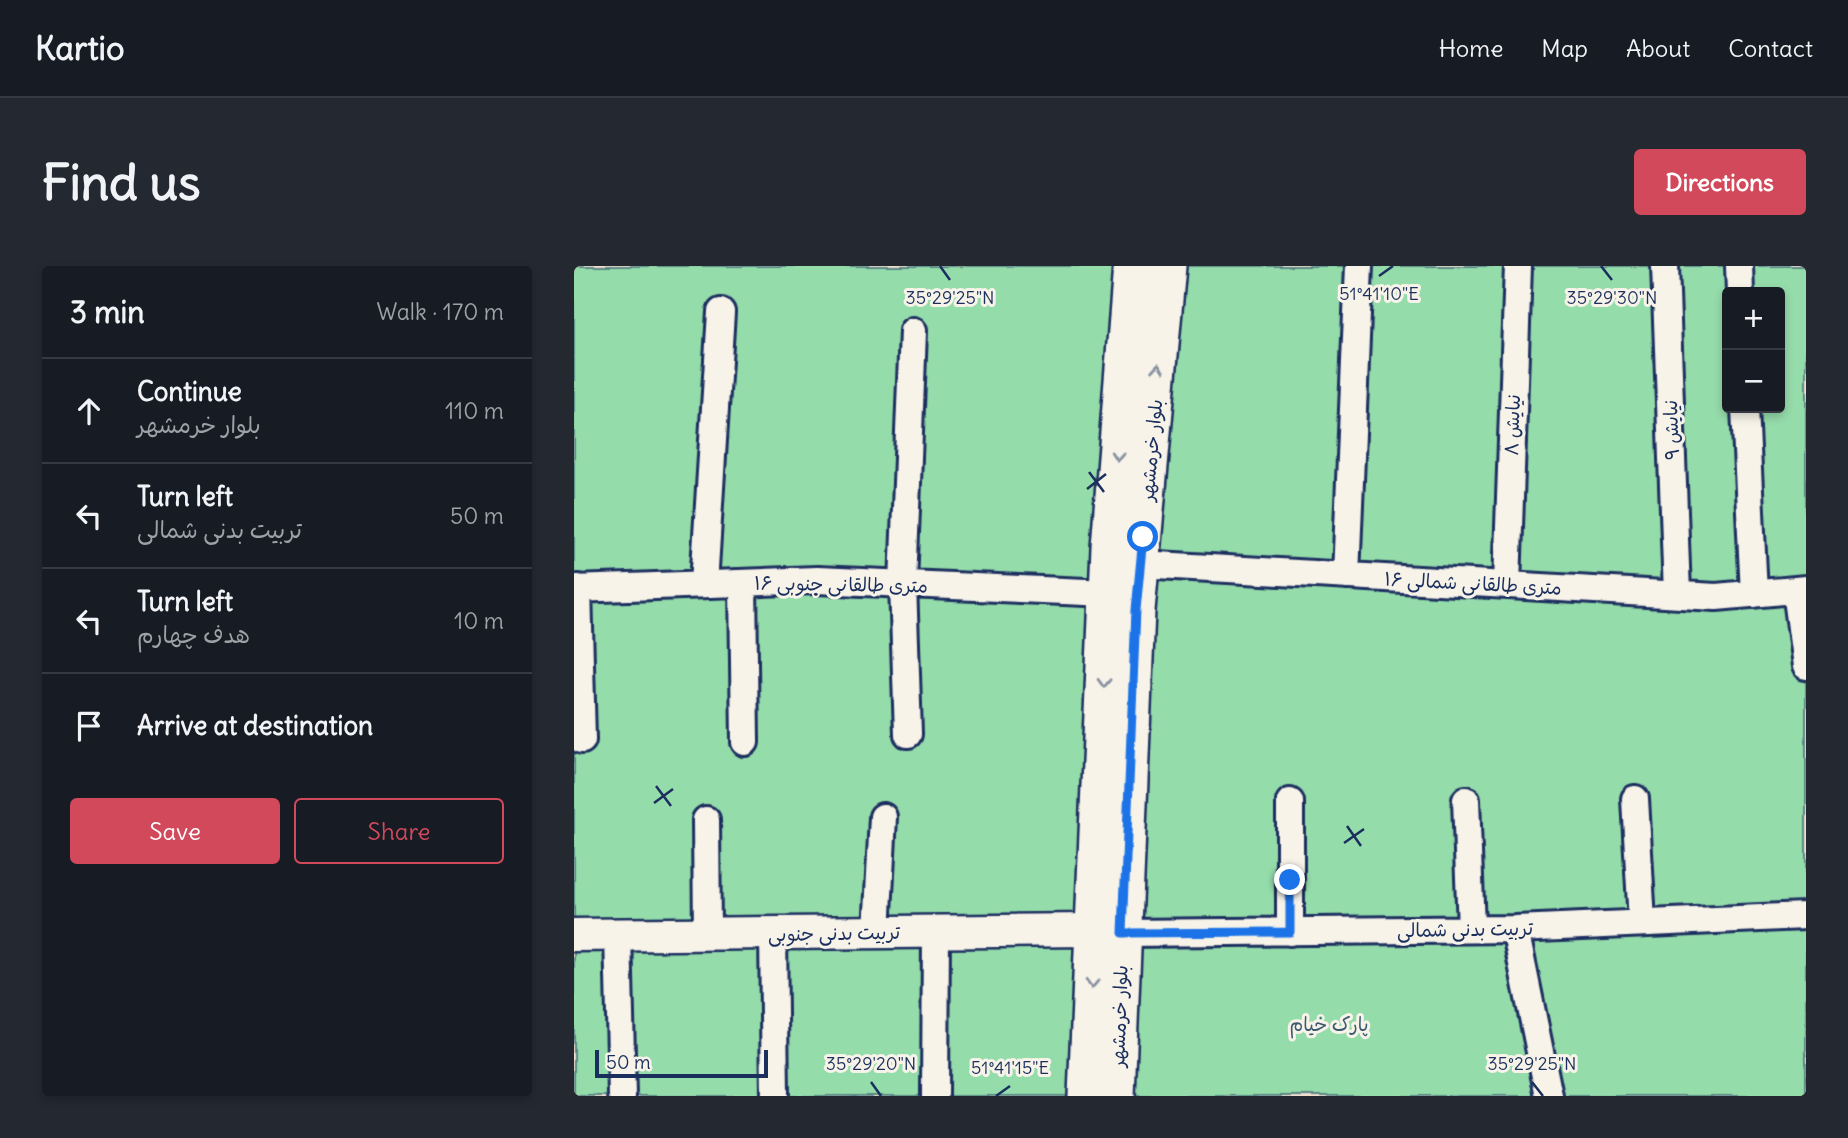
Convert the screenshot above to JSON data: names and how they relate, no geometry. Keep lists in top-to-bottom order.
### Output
{
  "streets": {
    "main road": ["بلوار خرمشهر"],
    "street": [
      "نیایش ۸",
      "نیایش ۹",
      "۱۶ متری طالقانی شمالی",
      "۱۶ متری طالقانی جنوبی",
      "تربیت بدنی شمالی",
      "تربیت بدنی جنوبی"
    ]
  },
  "crossings": [
    ["نیایش ۸", "۱۶ متری طالقانی شمالی"],
    ["نیایش ۹", "۱۶ متری طالقانی شمالی"],
    ["بلوار خرمشهر", "۱۶ متری طالقانی شمالی"],
    ["بلوار خرمشهر", "۱۶ متری طالقانی جنوبی"],
    ["بلوار خرمشهر", "تربیت بدنی شمالی"],
    ["بلوار خرمشهر", "تربیت بدنی جنوبی"],
    ["تربیت بدنی شمالی", "تربیت بدنی جنوبی"]
  ],
  "parks": ["پارک خیام"],
  "scale_bar": "50 m",
  "page": {
    "header": "Kartio",
    "nav": [
      "Home",
      "Map",
      "About",
      "Contact"
    ],
    "buttons": [
      "Directions",
      ["Save", "Share"]
    ],
    "title": "Find us",
    "heading": ["3 min", "Walk · 170 m"],
    "map_buttons": ["+", "−"],
    "list": [
      ["Continue", "بلوار خرمشهر", "110 m"],
      ["Turn left", "تربیت بدنی شمالی", "50 m"],
      ["Turn left", "هدف چهارم", "10 m"],
      "Arrive at destination"
    ],
    "scale": "50 m"
  },
  "coordinates": [
    "51°41'10\"E",
    "35°29'30\"N",
    "35°29'25\"N",
    "35°29'20\"N",
    "51°41'15\"E"
  ]
}
